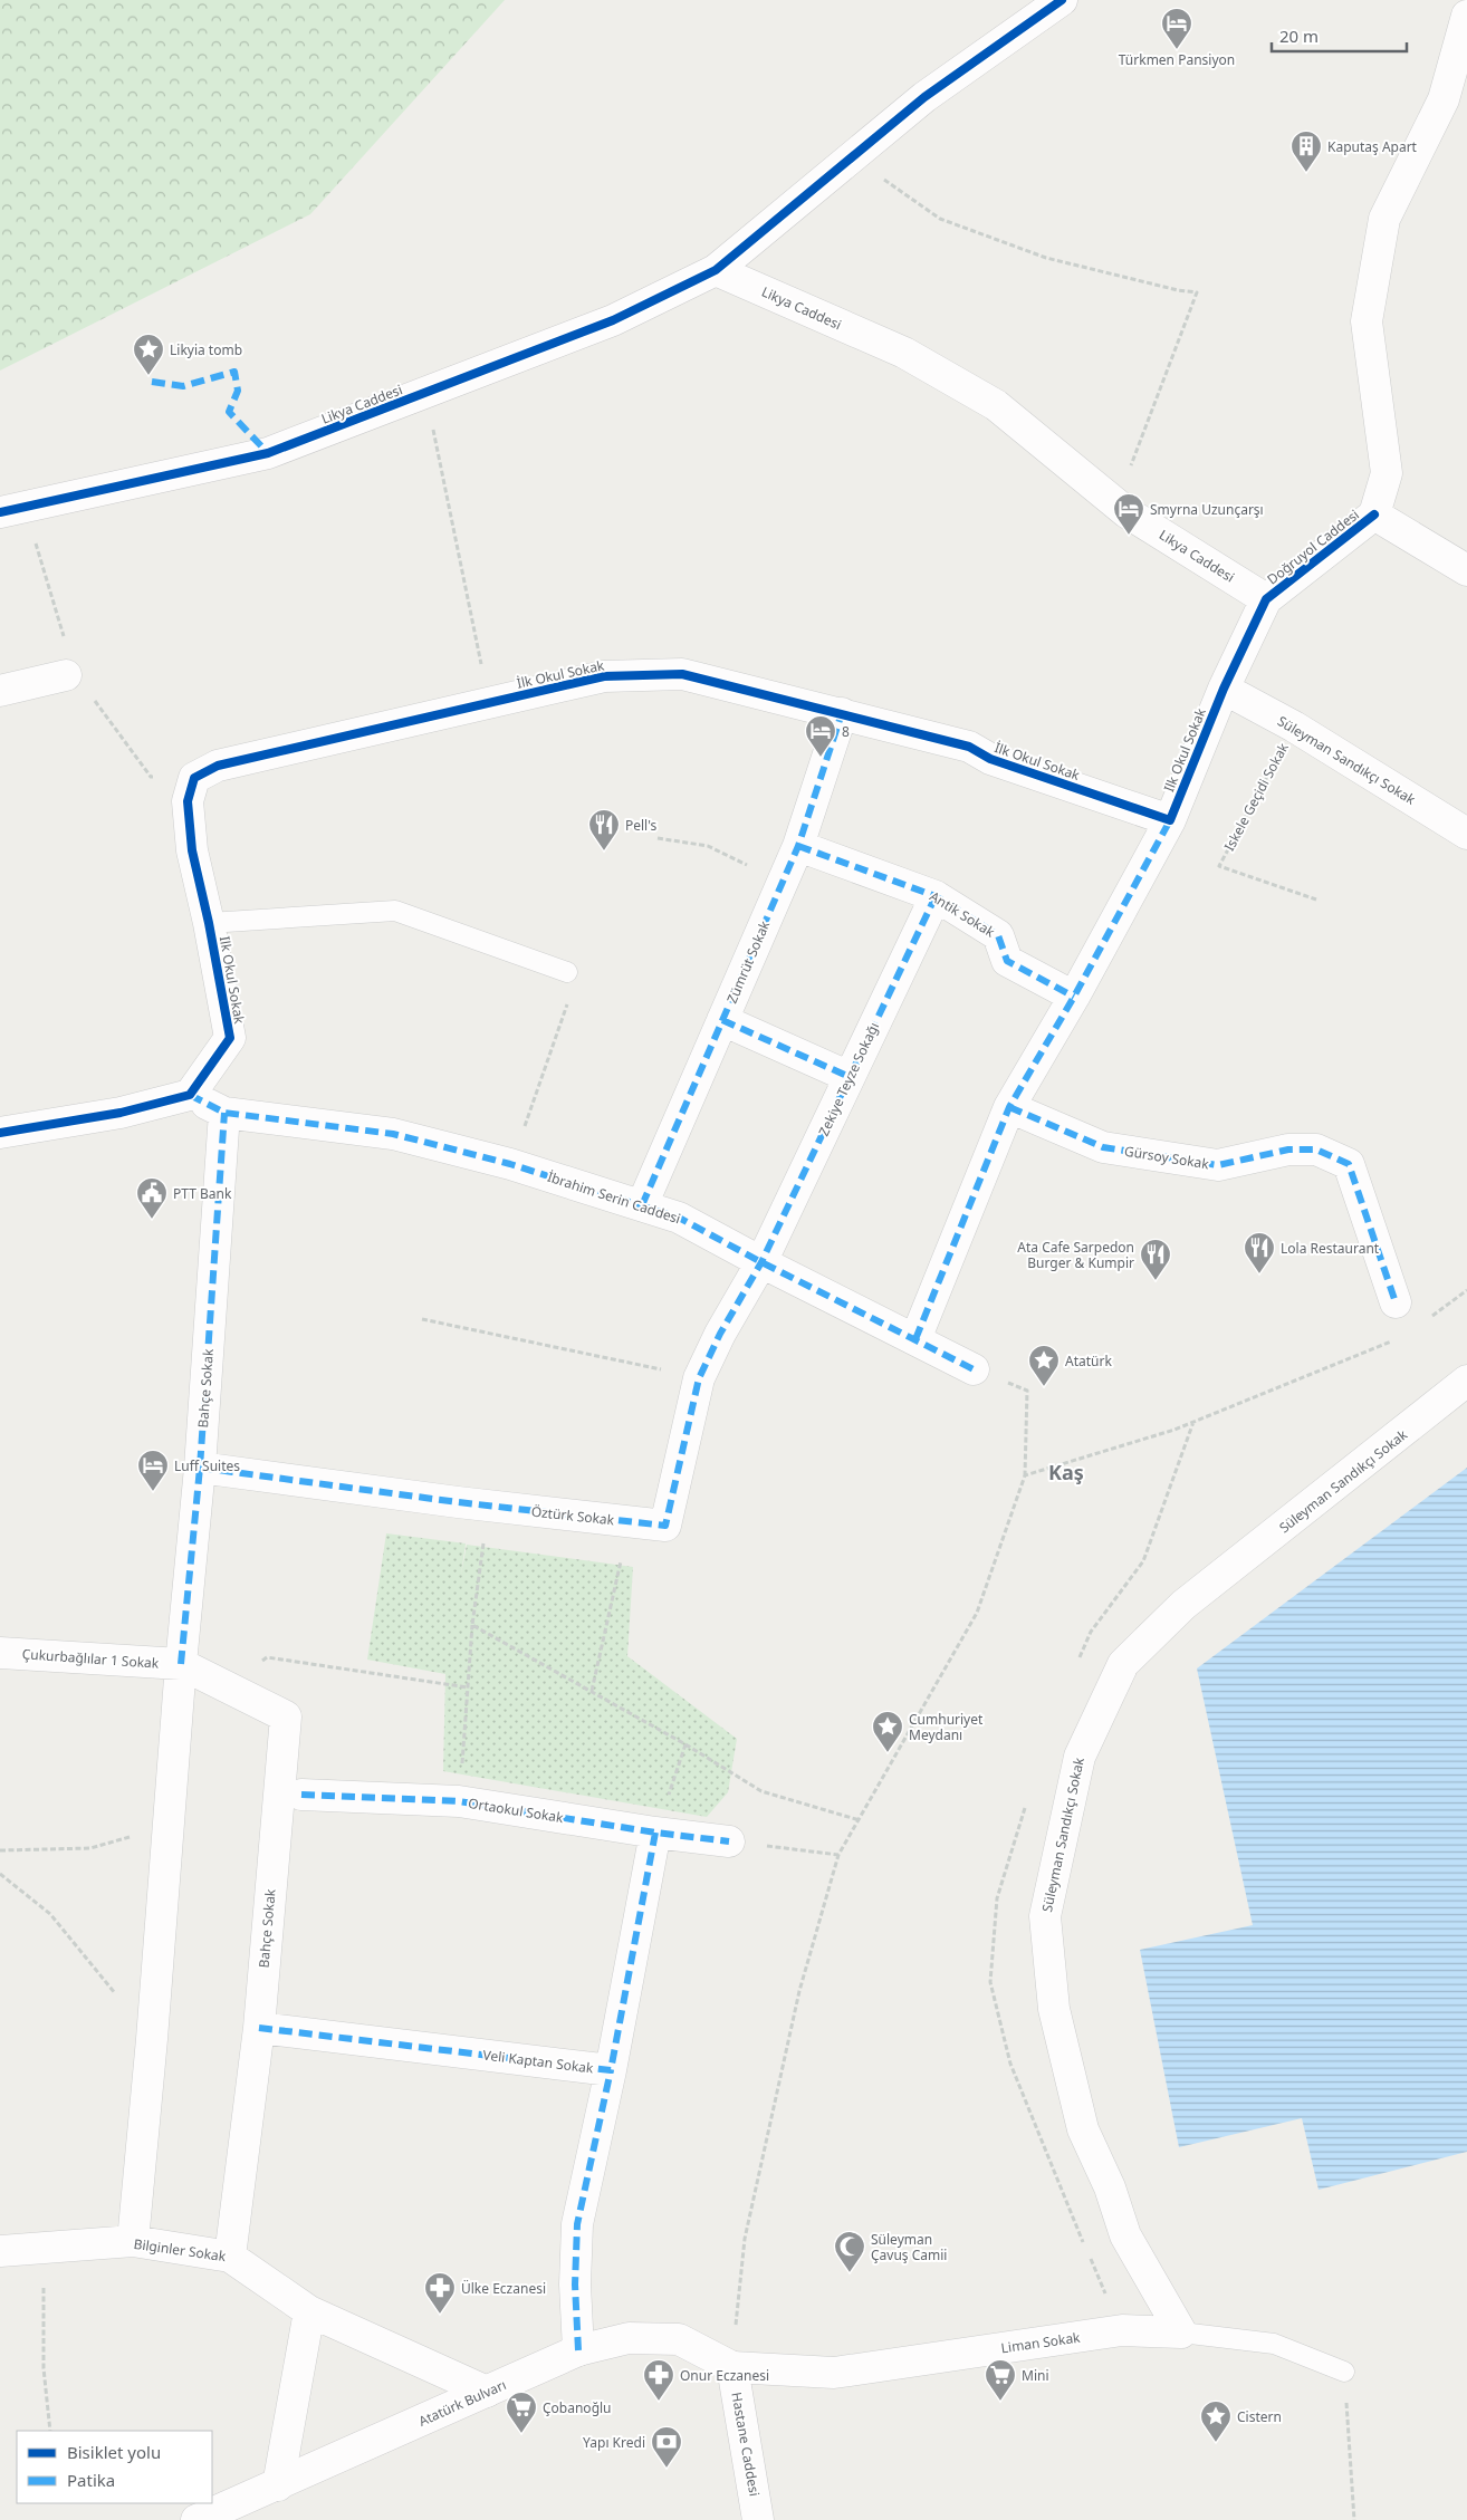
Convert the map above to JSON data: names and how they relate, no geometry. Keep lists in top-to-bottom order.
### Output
{
  "streets": {
    "street": [
      "Likya Caddesi",
      "Doğruyol Caddesi",
      "İlk Okul Sokak",
      "Ilk Okul Sokak",
      "Süleyman Sandıkçı Sokak",
      "Antik Sokak",
      "Zümrüt Sokak",
      "Zekiye Teyze Sokağı",
      "Gürsoy Sokak",
      "İbrahim Serin Caddesi",
      "Bahçe Sokak",
      "Öztürk Sokak",
      "Çukurbağlılar 1 Sokak",
      "Ortaokul Sokak",
      "Veli Kaptan Sokak",
      "Bilginler Sokak",
      "Liman Sokak",
      "Atatürk Bulvarı",
      "Hastane Caddesi"
    ],
    "path": ["Iskele Geçidi Sokak"]
  },
  "crossings": [
    ["Likya Caddesi", "Doğruyol Caddesi"],
    ["Doğruyol Caddesi", "Ilk Okul Sokak"],
    ["Doğruyol Caddesi", "Süleyman Sandıkçı Sokak"],
    ["İlk Okul Sokak", "Ilk Okul Sokak"],
    ["İlk Okul Sokak", "Zümrüt Sokak"],
    ["Ilk Okul Sokak", "Süleyman Sandıkçı Sokak"],
    ["Ilk Okul Sokak", "Antik Sokak"],
    ["Ilk Okul Sokak", "Gürsoy Sokak"],
    ["Ilk Okul Sokak", "İbrahim Serin Caddesi"],
    ["Süleyman Sandıkçı Sokak", "Iskele Geçidi Sokak"],
    ["Süleyman Sandıkçı Sokak", "Liman Sokak"],
    ["Antik Sokak", "Zümrüt Sokak"],
    ["Antik Sokak", "Zekiye Teyze Sokağı"],
    ["Zümrüt Sokak", "İbrahim Serin Caddesi"],
    ["Zekiye Teyze Sokağı", "İbrahim Serin Caddesi"],
    ["Zekiye Teyze Sokağı", "Öztürk Sokak"],
    ["İbrahim Serin Caddesi", "Bahçe Sokak"],
    ["İbrahim Serin Caddesi", "Öztürk Sokak"],
    ["Bahçe Sokak", "Öztürk Sokak"],
    ["Bahçe Sokak", "Çukurbağlılar 1 Sokak"],
    ["Bahçe Sokak", "Veli Kaptan Sokak"],
    ["Bahçe Sokak", "Bilginler Sokak"],
    ["Ortaokul Sokak", "Veli Kaptan Sokak"],
    ["Bilginler Sokak", "Atatürk Bulvarı"],
    ["Liman Sokak", "Atatürk Bulvarı"],
    ["Liman Sokak", "Hastane Caddesi"],
    ["Atatürk Bulvarı", "Hastane Caddesi"]
  ],
  "districts": ["Kaş"],
  "places": {
    "hotel": [
      "Türkmen Pansiyon",
      "Smyrna Uzunçarşı",
      "8",
      "Luff Suites"
    ],
    "building": ["Kaputaş Apart"],
    "place": [
      "Likyia tomb",
      "Atatürk",
      "Cumhuriyet Meydanı",
      "Cistern"
    ],
    "restaurant": ["Pell's", "Lola Restaurant", "Ata Cafe Sarpedon Burger & Kumpir"],
    "public building": ["PTT Bank"],
    "mosque": ["Süleyman Çavuş Camii"],
    "pharmacy": ["Ülke Eczanesi", "Onur Eczanesi"],
    "supermarket": ["Mini", "Çobanoğlu"],
    "bank": ["Yapı Kredi"]
  },
  "legend": ["Bisiklet yolu", "Patika"],
  "scale_bar": "20 m"
}
